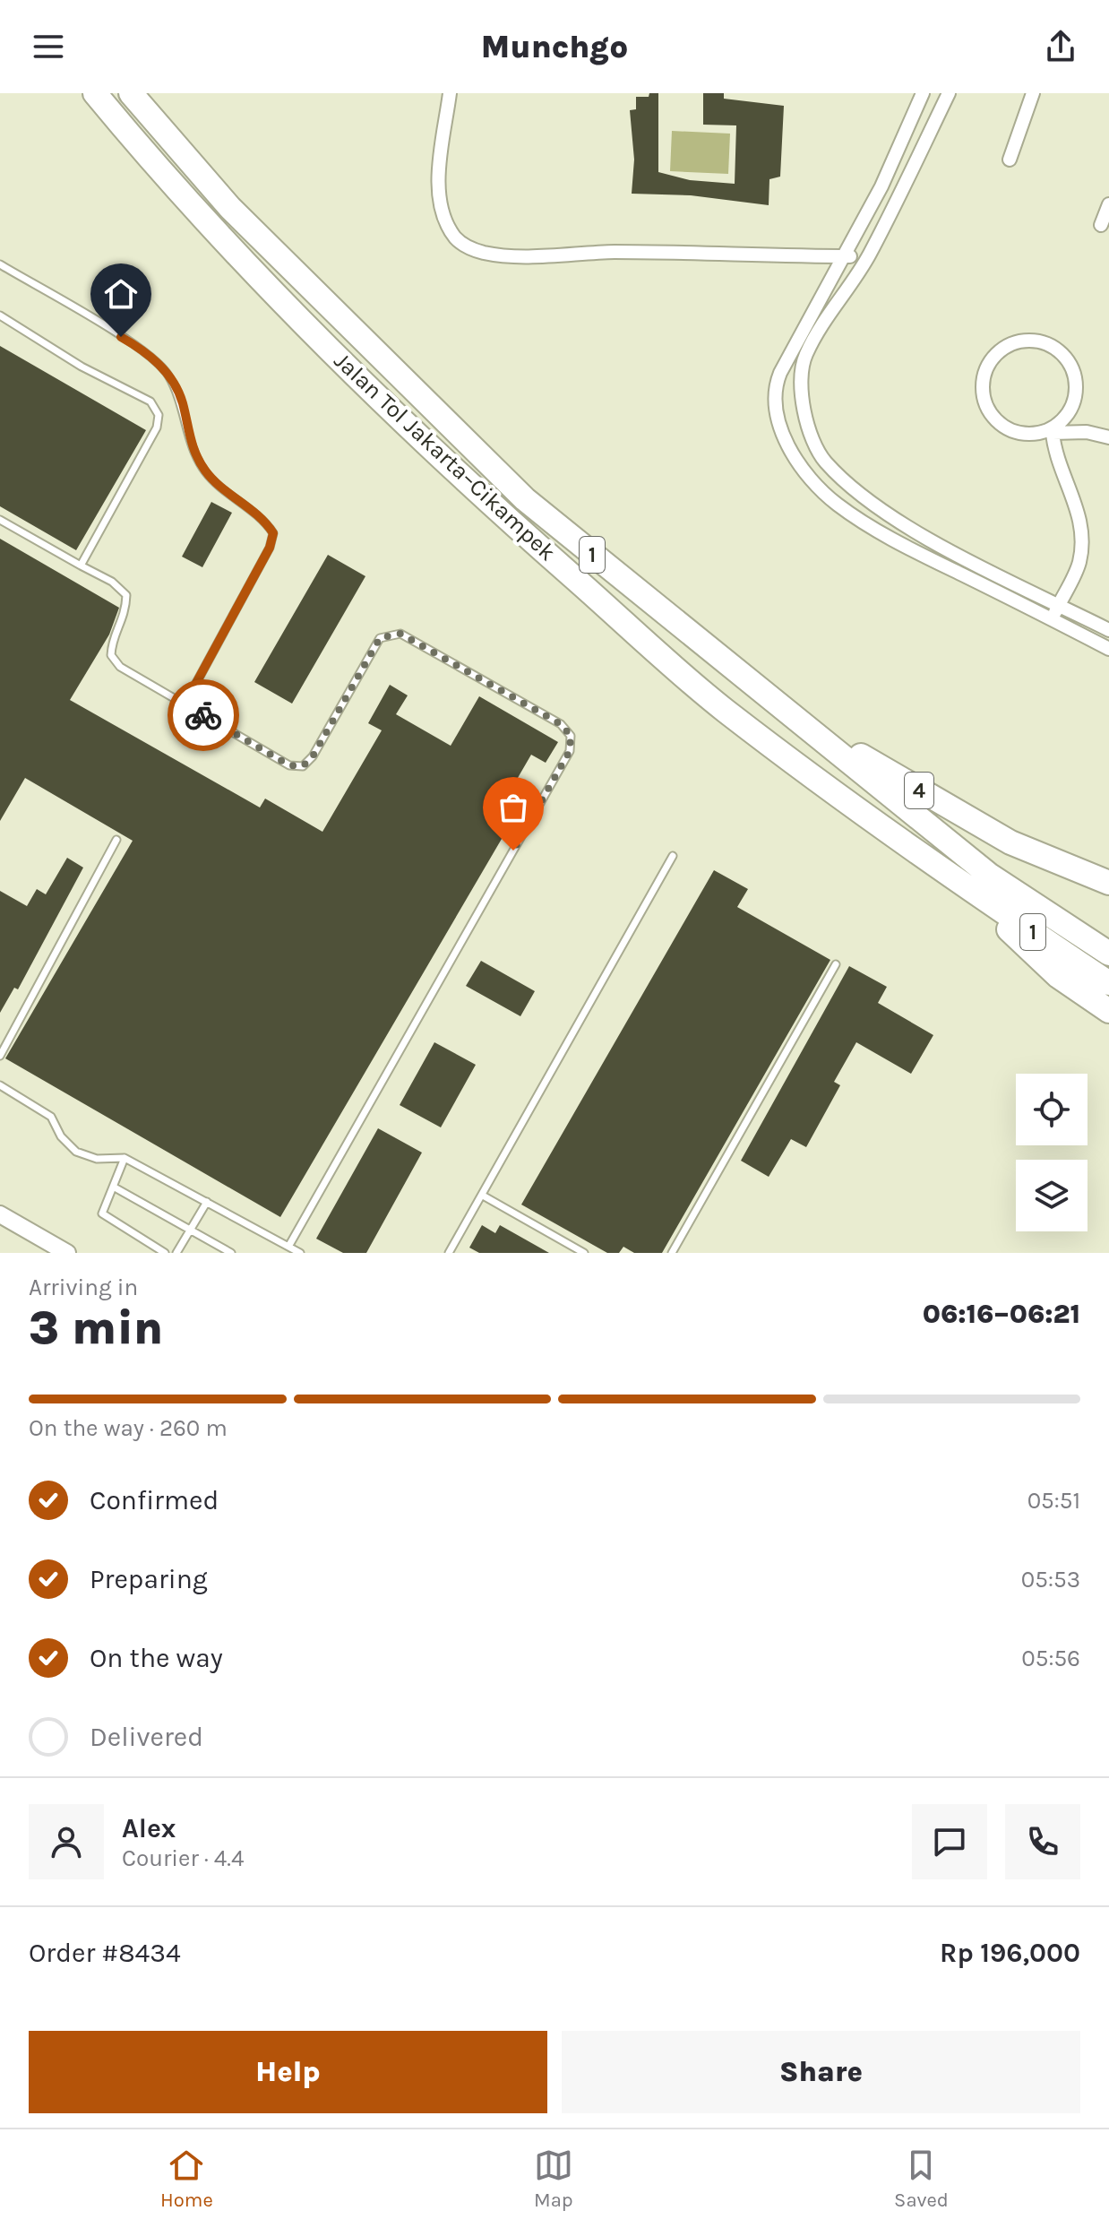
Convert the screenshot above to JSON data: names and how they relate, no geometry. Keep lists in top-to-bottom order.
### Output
{
  "streets": {
    "highway": ["Jalan Tol Jakarta–Cikampek", "1", "4"]
  },
  "crossings": [
    ["Jalan Tol Jakarta–Cikampek", "4"]
  ],
  "page": {
    "header": "Munchgo",
    "heading": ["3 min", "Arriving in", "06:16–06:21"],
    "panel": [
      "Alex",
      "Courier · 4.4",
      "Order #8434",
      "Rp 196,000"
    ],
    "bar": "On the way · 260 m",
    "list": [
      ["Confirmed", "05:51"],
      ["Preparing", "05:53"],
      ["On the way", "05:56"],
      "Delivered"
    ],
    "buttons": ["Help", "Share"],
    "tabs": ["Home", "Map", "Saved"]
  }
}
